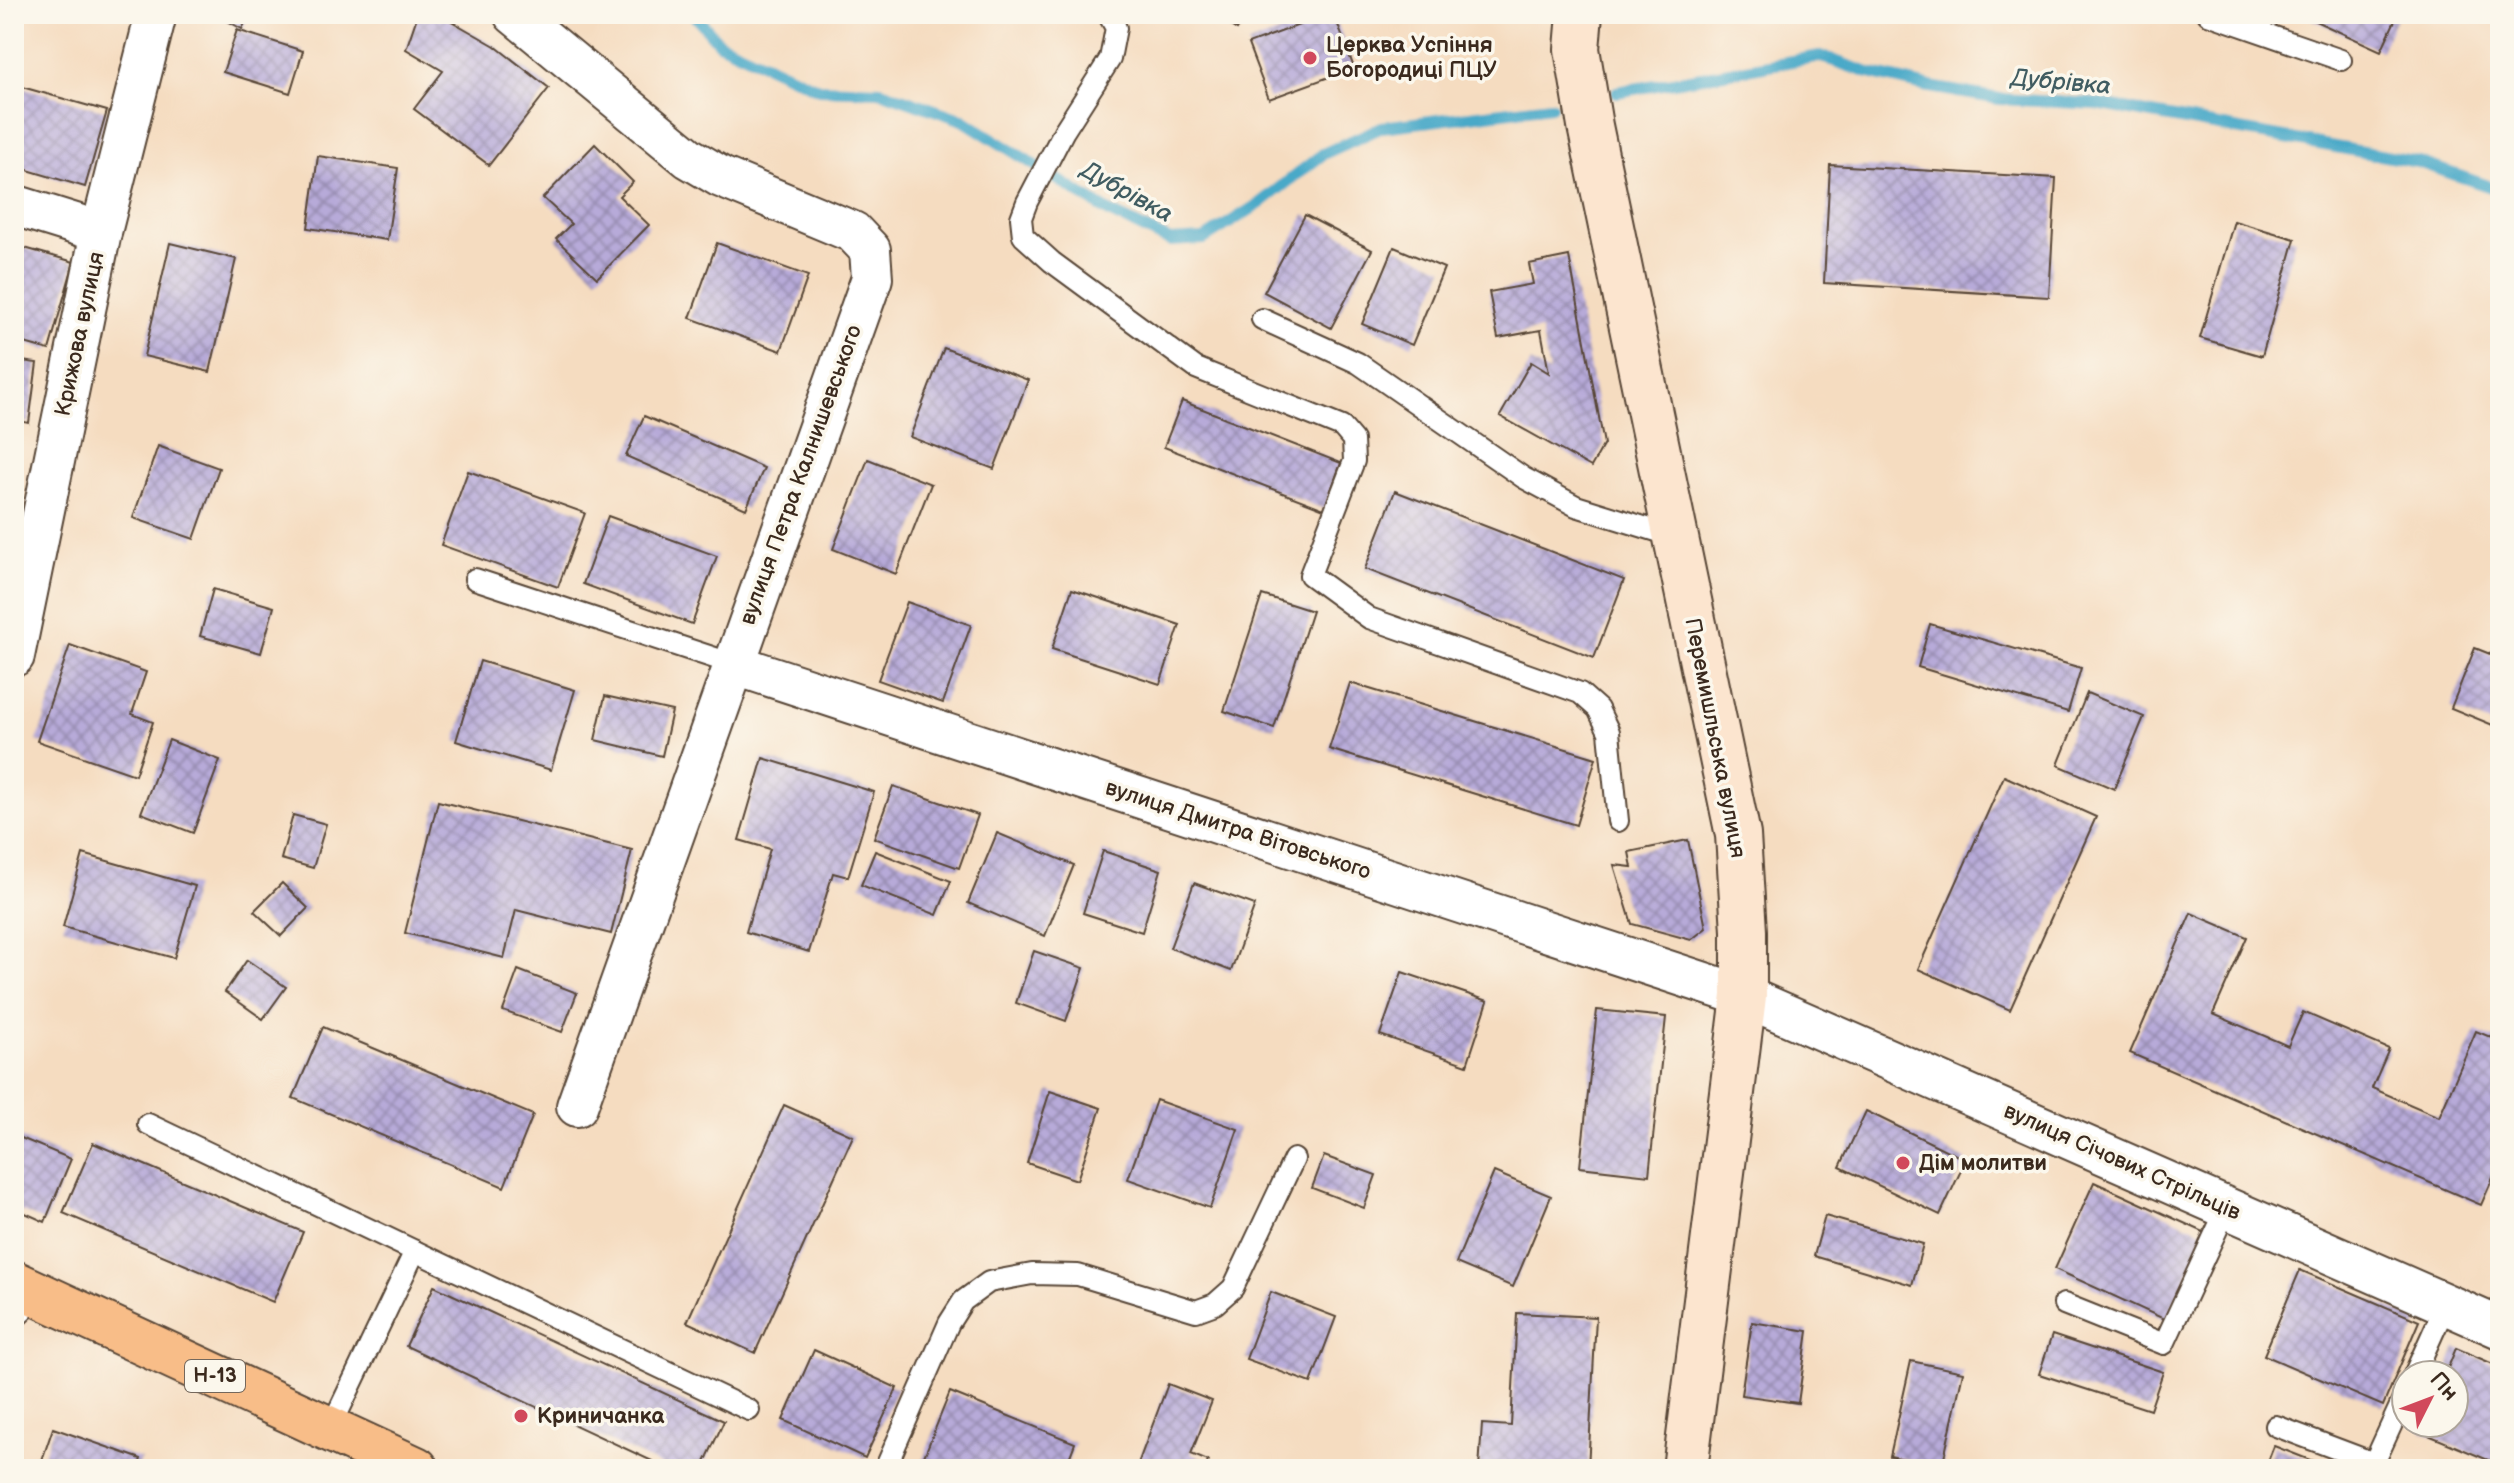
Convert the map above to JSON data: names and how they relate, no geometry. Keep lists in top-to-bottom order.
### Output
{
  "streets": {
    "main road": ["Перемишльська вулиця", "Н-13"],
    "street": [
      "Крижова вулиця",
      "вулиця Петра Калнишевського",
      "вулиця Дмитра Вітовського",
      "вулиця Січових Стрільців"
    ]
  },
  "crossings": [
    ["вулиця Петра Калнишевського", "вулиця Дмитра Вітовського"],
    ["Перемишльська вулиця", "вулиця Дмитра Вітовського"],
    ["Перемишльська вулиця", "вулиця Січових Стрільців"],
    ["вулиця Дмитра Вітовського", "вулиця Січових Стрільців"]
  ],
  "water": ["Дубрівка"],
  "places": ["Церква Успіння Богородиці ПЦУ", "Дім молитви", "Криничанка"],
  "north": "top right"
}
